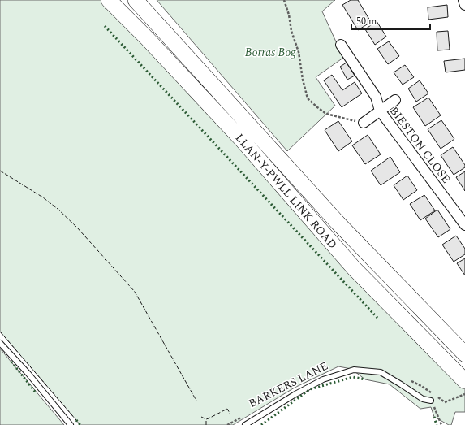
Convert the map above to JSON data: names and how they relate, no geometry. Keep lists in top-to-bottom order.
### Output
{
  "streets": {
    "highway": ["LLAN-Y-PWLL LINK ROAD"],
    "street": ["BIESTON CLOSE"],
    "path": ["BARKERS LANE"]
  },
  "parks": ["Borras Bog"],
  "scale_bar": "50 m"
}
